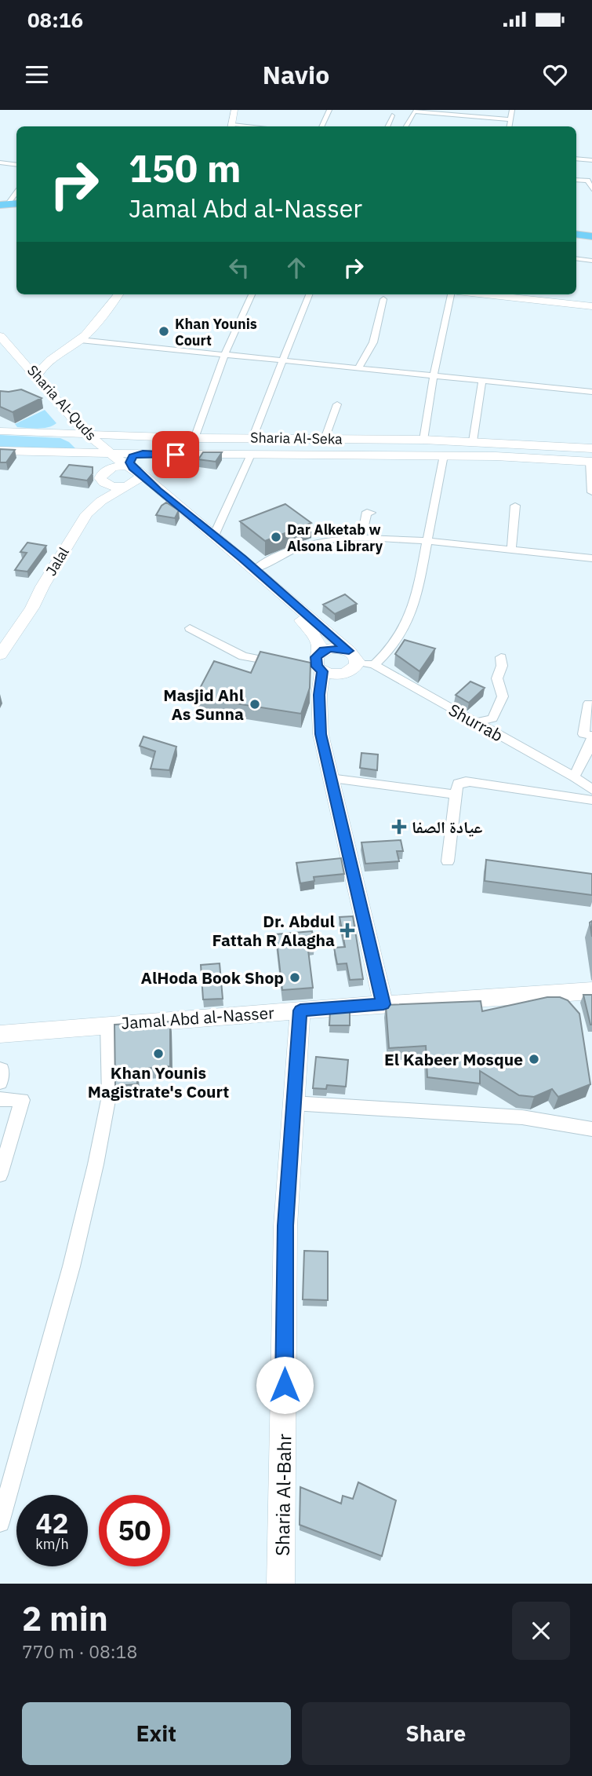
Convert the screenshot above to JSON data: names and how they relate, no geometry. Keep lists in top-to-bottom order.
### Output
{
  "streets": {
    "main road": [
      "Sharia Al-Quds",
      "Sharia Al-Seka",
      "Jalal",
      "Jamal Abd al-Nasser",
      "Sharia Al-Bahr"
    ],
    "street": ["Shurrab"]
  },
  "crossings": [
    ["Sharia Al-Quds", "Sharia Al-Seka"],
    ["Sharia Al-Quds", "Jalal"],
    ["Jamal Abd al-Nasser", "Sharia Al-Bahr"]
  ],
  "places": {
    "other": [
      "Khan Younis Court",
      "Dar Alketab w Alsona Library",
      "Masjid Ahl As Sunna",
      "AlHoda Book Shop",
      "Khan Younis Magistrate's Court",
      "El Kabeer Mosque"
    ],
    "health": ["عيادة الصفا", "Dr. Abdul Fattah R Alagha"]
  },
  "page": {
    "status": "08:16",
    "header": "Navio",
    "turn": ["150 m", "Jamal Abd al-Nasser"],
    "speed": "42 km/h",
    "limit": "50",
    "heading": ["2 min", "770 m · 08:18"],
    "buttons": ["Exit", "Share"]
  }
}
